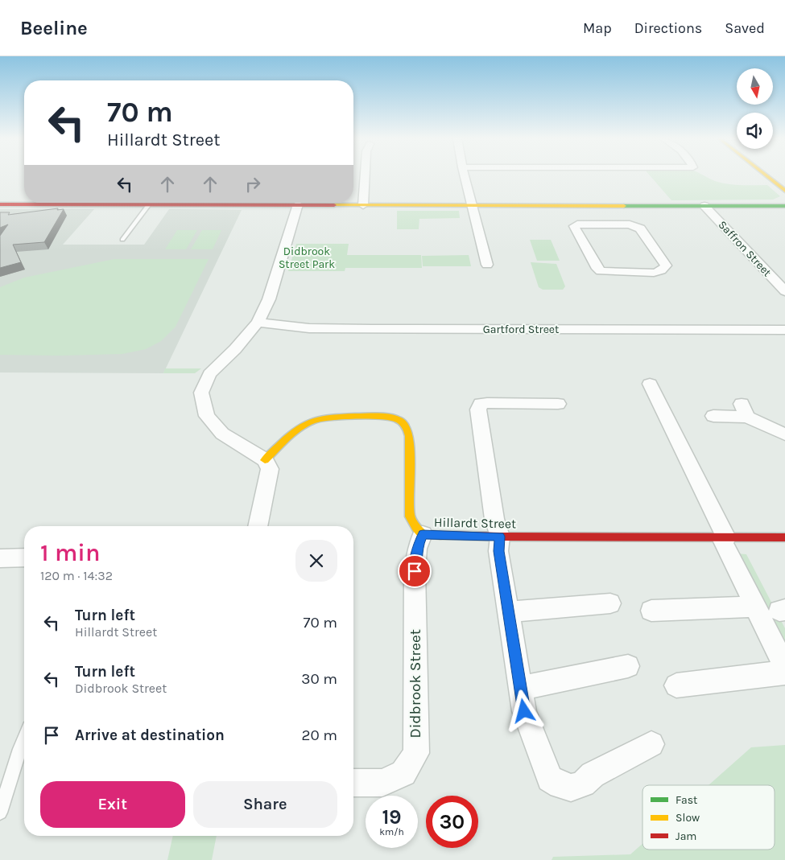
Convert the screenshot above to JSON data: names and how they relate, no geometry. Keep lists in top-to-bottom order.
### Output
{
  "streets": {
    "street": [
      "Saffron Street",
      "Gartford Street",
      "Hillardt Street",
      "Didbrook Street"
    ]
  },
  "crossings": [
    ["Hillardt Street", "Didbrook Street"]
  ],
  "parks": ["Didbrook Street Park"],
  "legend": ["Fast", "Slow", "Jam"],
  "north": "bottom",
  "page": {
    "header": "Beeline",
    "nav": ["Map", "Directions", "Saved"],
    "turn": ["70 m", "Hillardt Street"],
    "heading": ["1 min", "120 m · 14:32"],
    "list": [
      {
        "name": "Turn left",
        "note": "Hillardt Street",
        "value": "70 m"
      },
      {
        "name": "Turn left",
        "note": "Didbrook Street",
        "value": "30 m"
      },
      {
        "name": "Arrive at destination",
        "value": "20 m"
      }
    ],
    "buttons": ["Exit", "Share"],
    "speed": "19 km/h",
    "limit": "30"
  }
}
